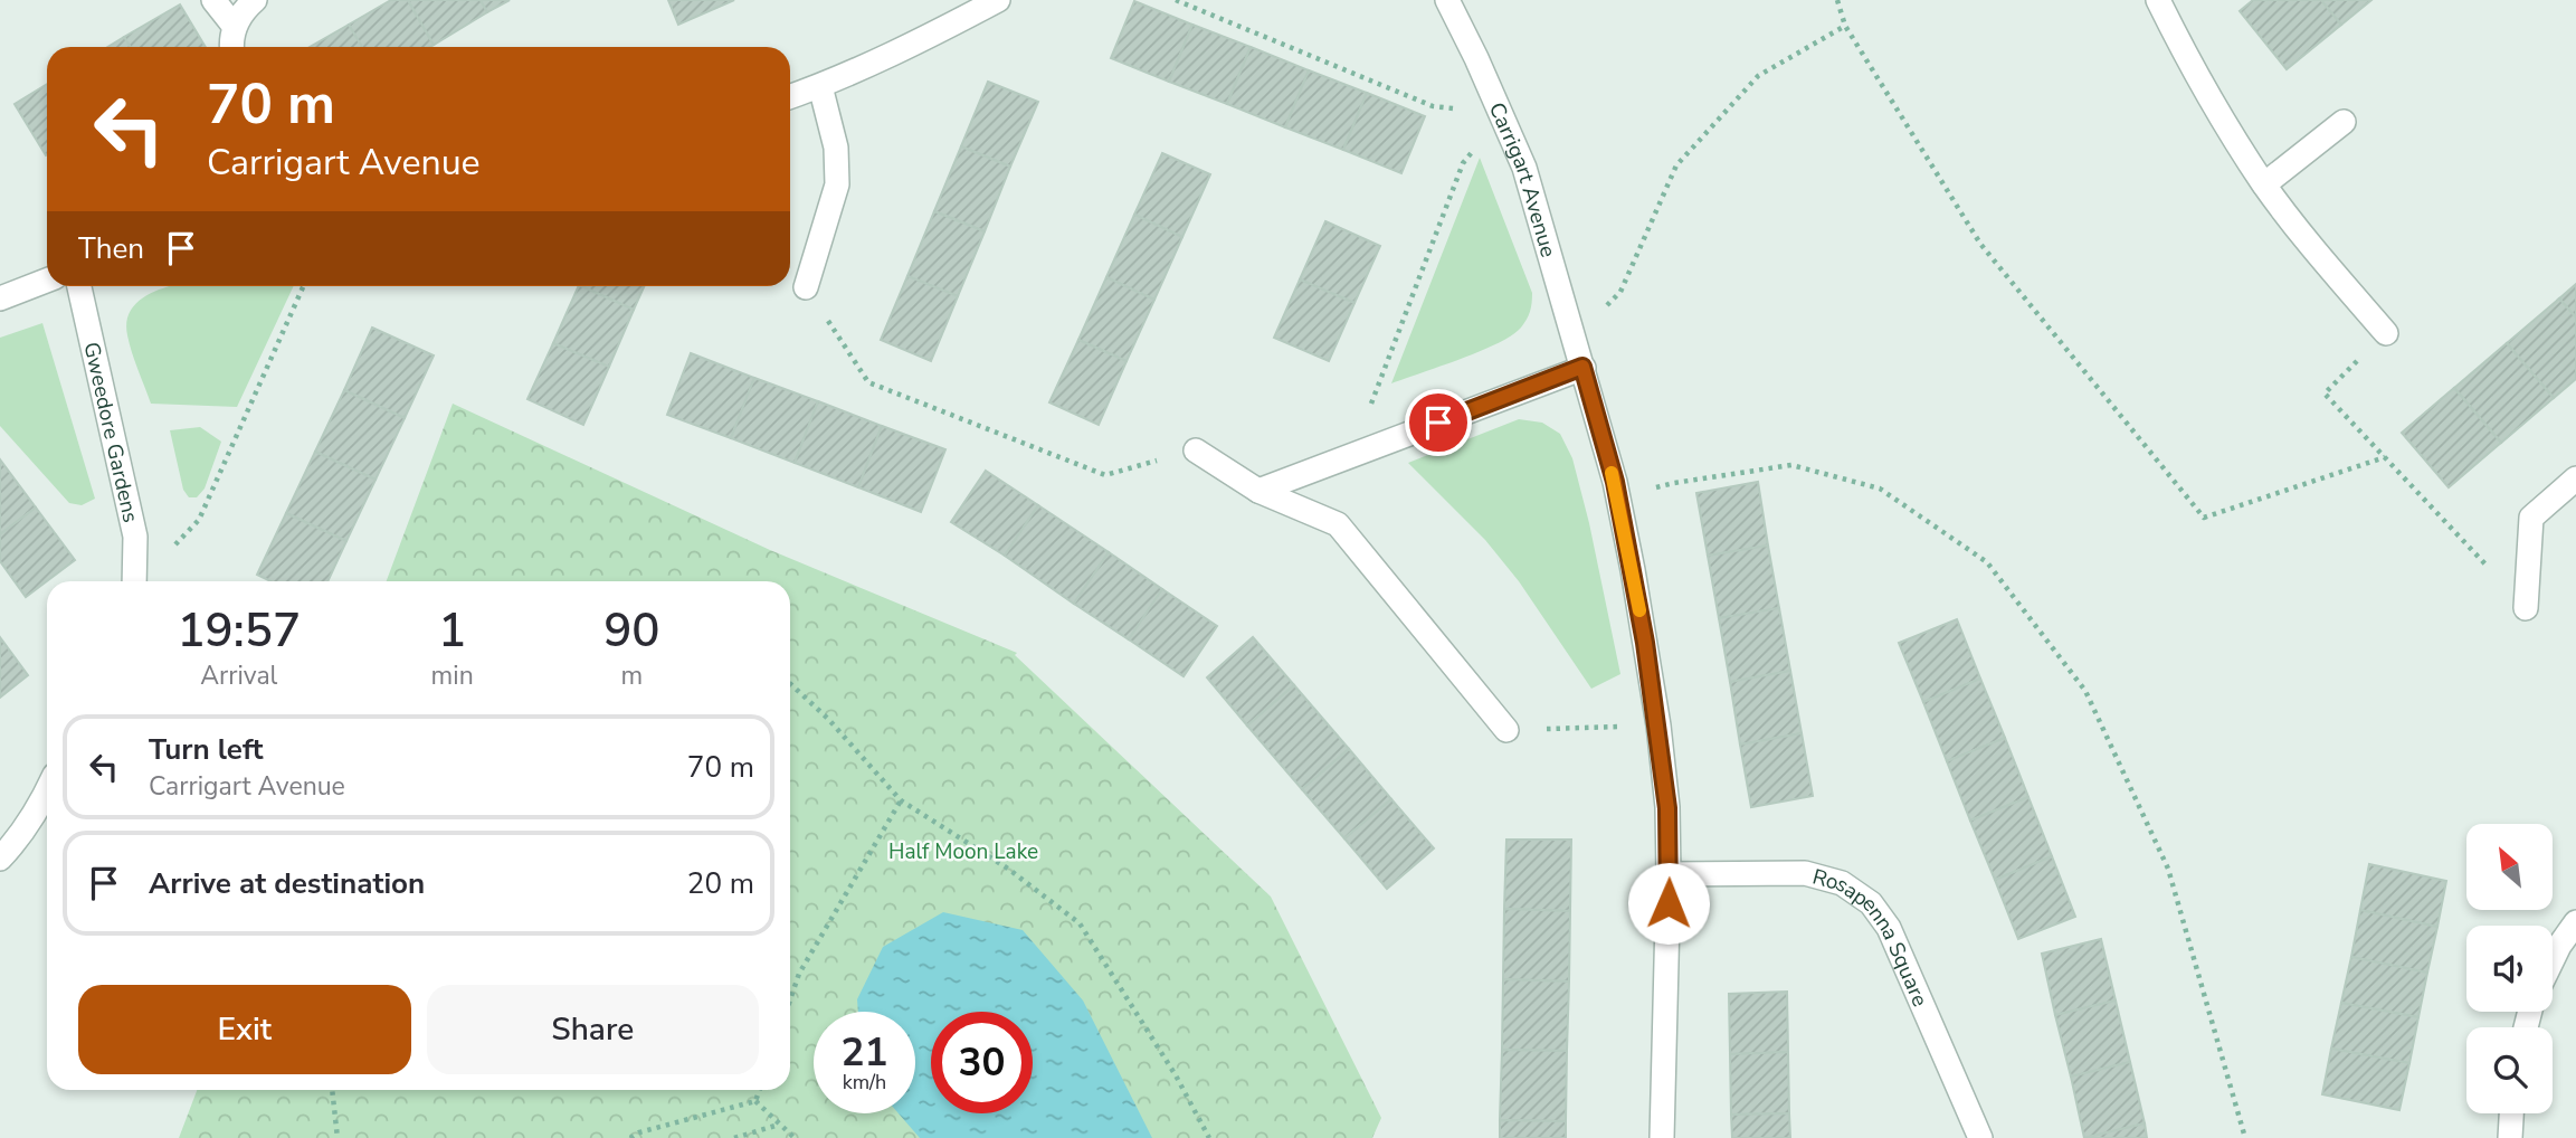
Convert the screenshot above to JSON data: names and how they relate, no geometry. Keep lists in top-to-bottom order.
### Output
{
  "streets": {
    "street": ["Carrigart Avenue", "Gweedore Gardens", "Rosapenna Square"]
  },
  "crossings": [
    ["Carrigart Avenue", "Rosapenna Square"]
  ],
  "parks": ["Half Moon Lake"],
  "north": "top left",
  "page": {
    "turn": ["70 m", "Carrigart Avenue"],
    "then": "Then",
    "eta": [
      "19:57",
      "Arrival",
      "1",
      "min",
      "90",
      "m"
    ],
    "list": [
      {
        "name": "Turn left",
        "note": "Carrigart Avenue",
        "value": "70 m"
      },
      {
        "name": "Arrive at destination",
        "value": "20 m"
      }
    ],
    "buttons": ["Exit", "Share"],
    "speed": "21 km/h",
    "limit": "30"
  }
}
